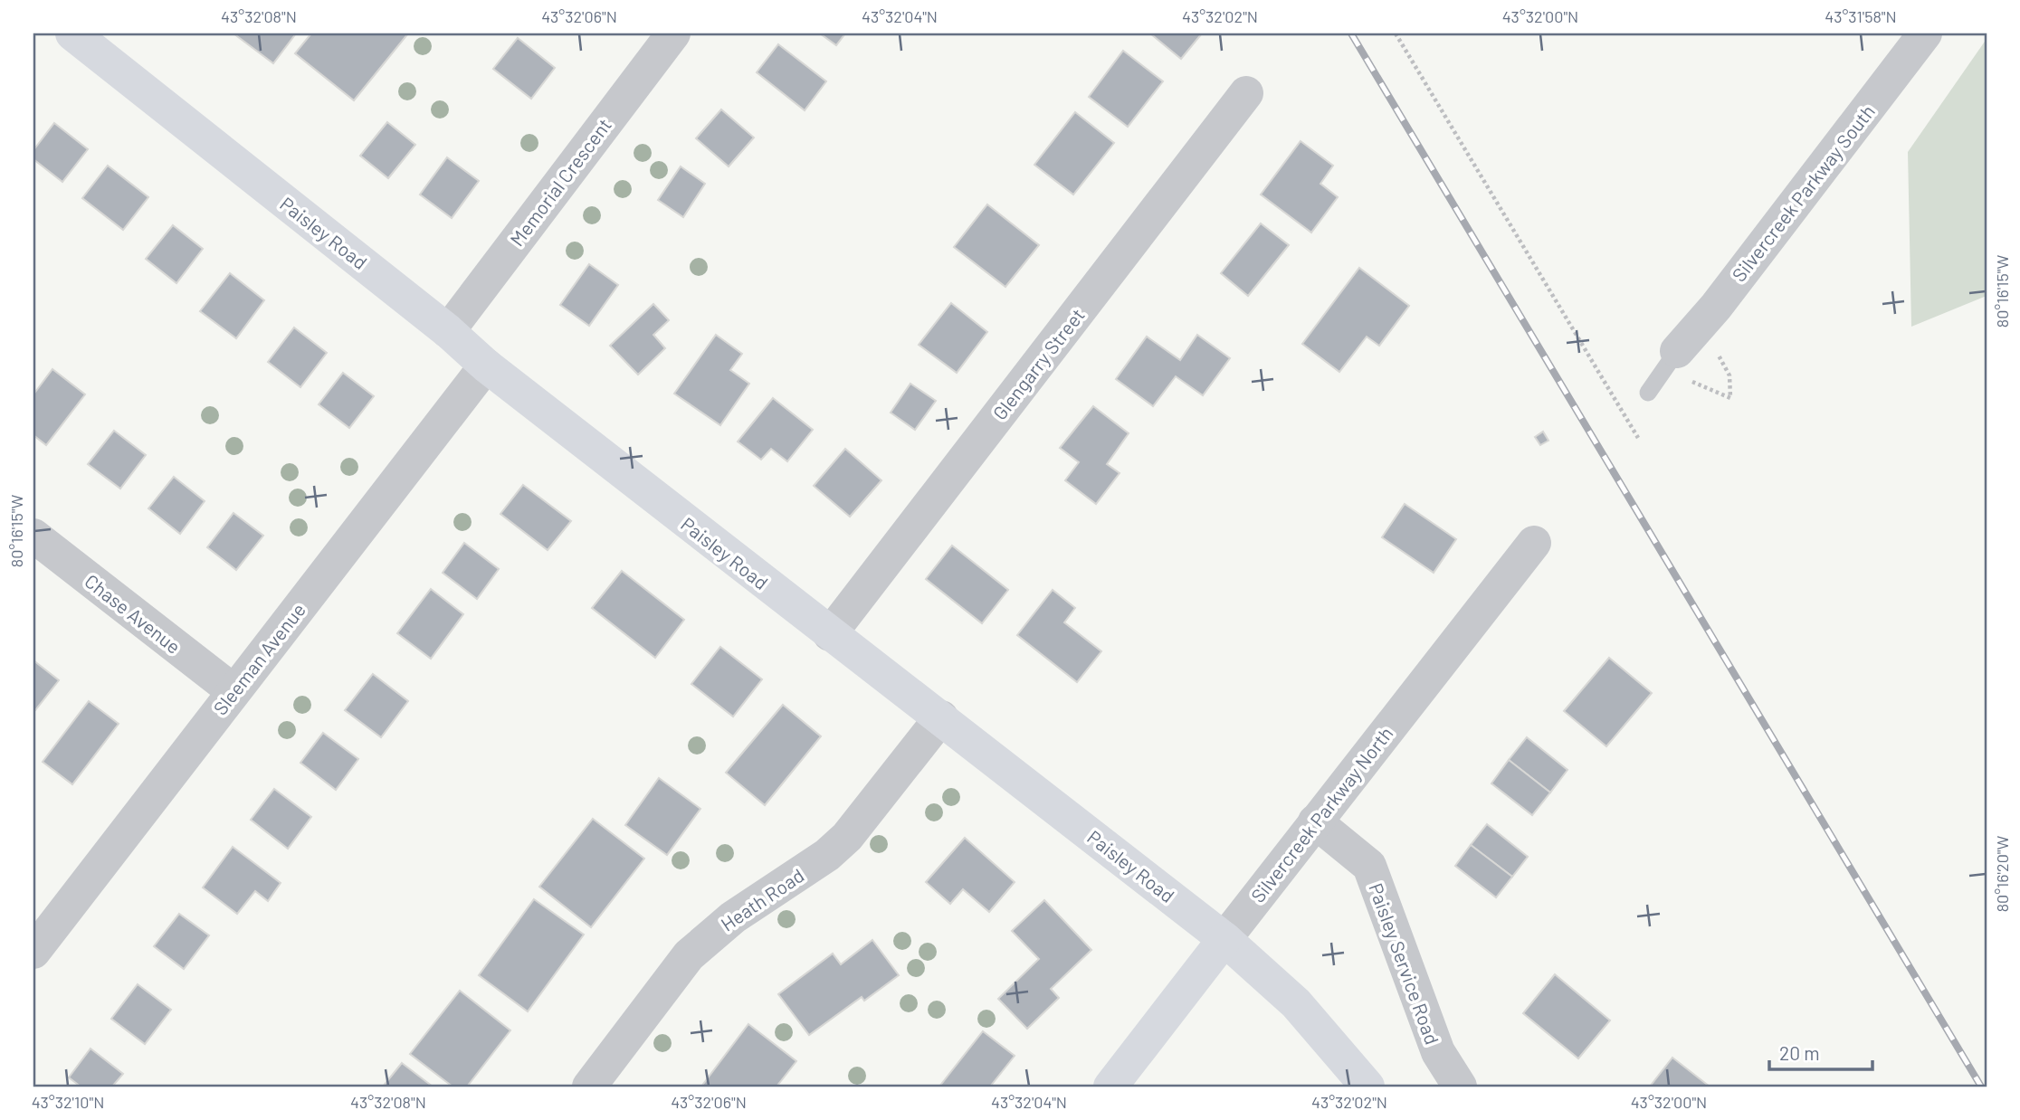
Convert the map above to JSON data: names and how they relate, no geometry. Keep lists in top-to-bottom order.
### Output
{
  "streets": {
    "main road": ["Paisley Road", "Silvercreek Parkway North"],
    "street": [
      "Memorial Crescent",
      "Silvercreek Parkway South",
      "Glengarry Street",
      "Chase Avenue",
      "Sleeman Avenue",
      "Heath Road",
      "Paisley Service Road"
    ]
  },
  "crossings": [
    ["Memorial Crescent", "Paisley Road"],
    ["Paisley Road", "Glengarry Street"],
    ["Paisley Road", "Sleeman Avenue"],
    ["Paisley Road", "Silvercreek Parkway North"],
    ["Paisley Road", "Heath Road"],
    ["Chase Avenue", "Sleeman Avenue"],
    ["Silvercreek Parkway North", "Paisley Service Road"]
  ],
  "scale_bar": "20 m",
  "coordinates": [
    "43°32'08\"N",
    "43°32'06\"N",
    "43°32'04\"N",
    "43°32'02\"N",
    "43°32'00\"N",
    "43°31'58\"N",
    "80°16'15\"W",
    "80°16'20\"W",
    "43°32'10\"N"
  ]
}
